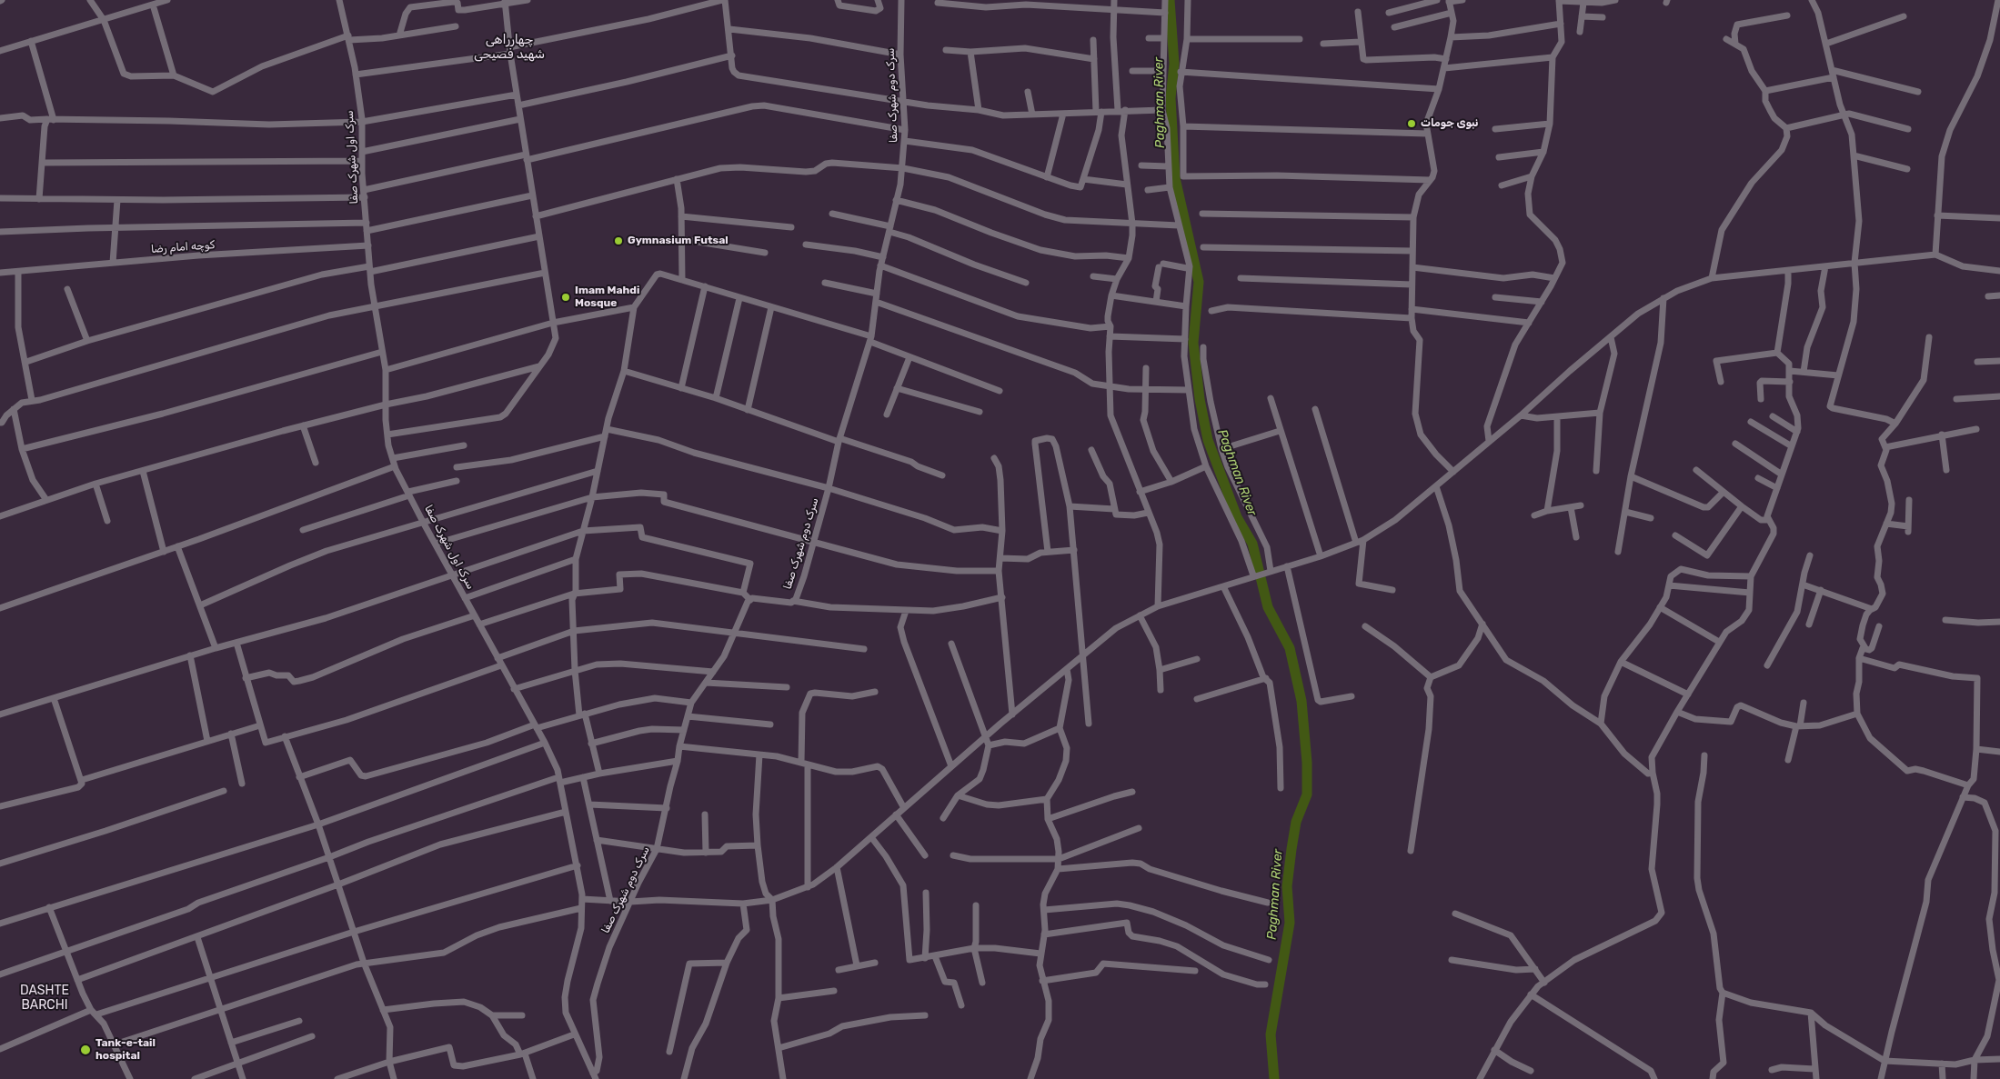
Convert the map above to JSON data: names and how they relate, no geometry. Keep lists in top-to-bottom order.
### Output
{
  "streets": {
    "street": ["سرک دوم شهرک صفا", "سرک اول شهرک صفا", "کوچه امام رضا"]
  },
  "crossings": [
    ["سرک دوم شهرک صفا", "سرک اول شهرک صفا"],
    ["سرک اول شهرک صفا", "کوچه امام رضا"]
  ],
  "districts": ["چهارراهی شهید فصیحی", "DASHTE BARCHI"],
  "water": ["Paghman River"],
  "places": [
    "نبوی جومات",
    "Gymnasium Futsal",
    "Imam Mahdi Mosque",
    "Tank-e-tail hospital"
  ]
}
